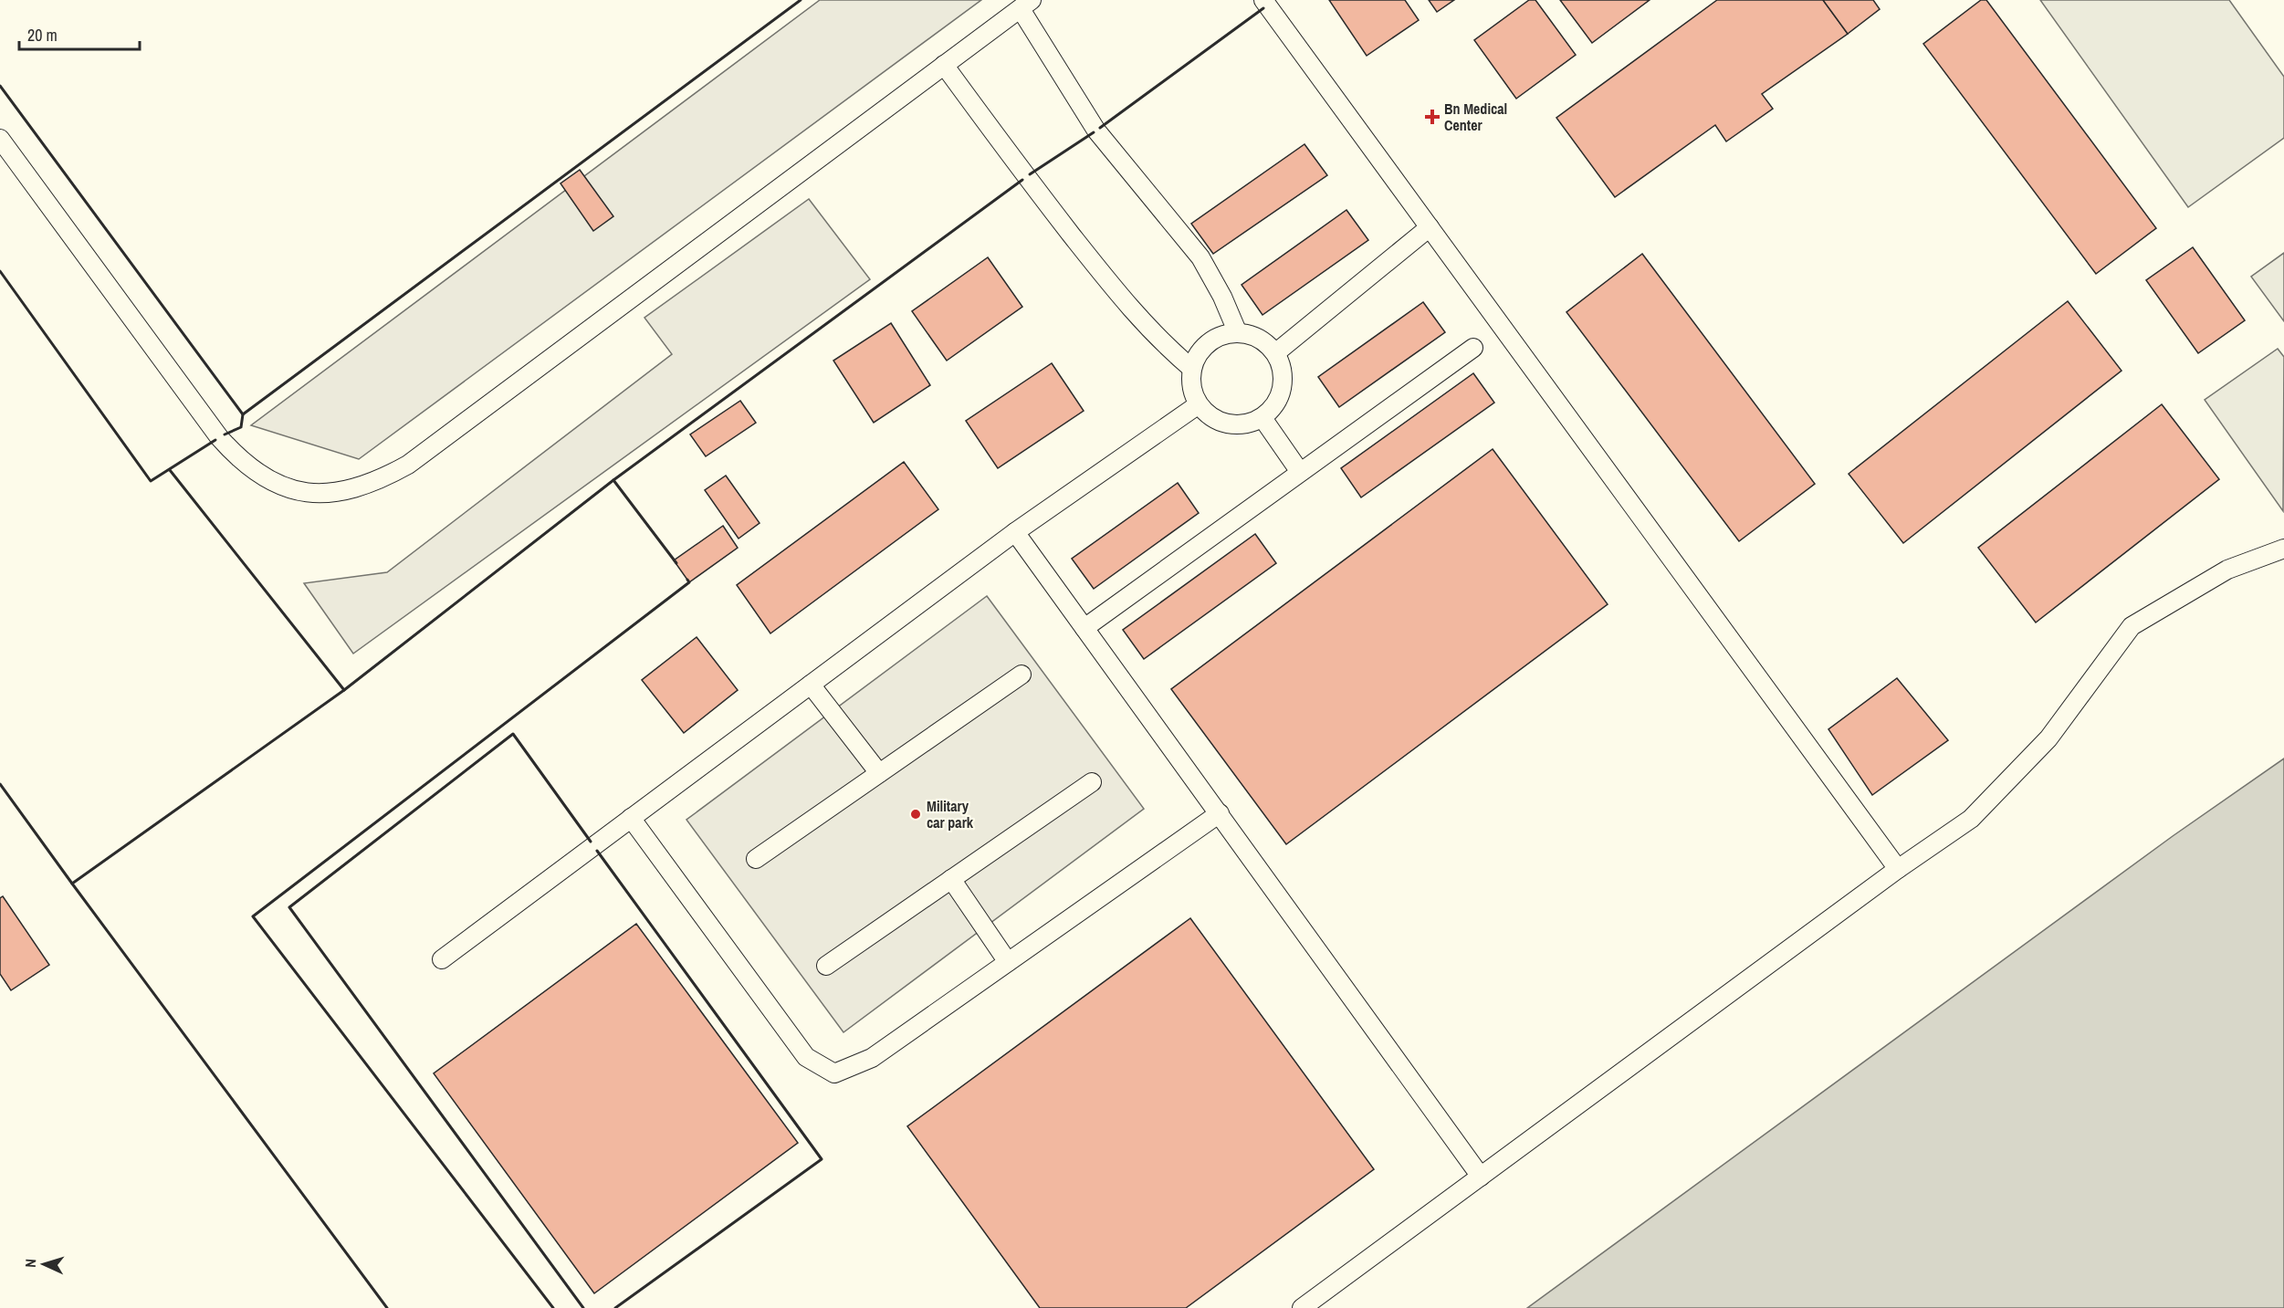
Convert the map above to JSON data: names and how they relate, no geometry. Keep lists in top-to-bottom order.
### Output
{
  "places": {
    "health": ["Bn Medical Center"],
    "other": ["Military car park"]
  },
  "scale_bar": "20 m",
  "north": "left"
}
